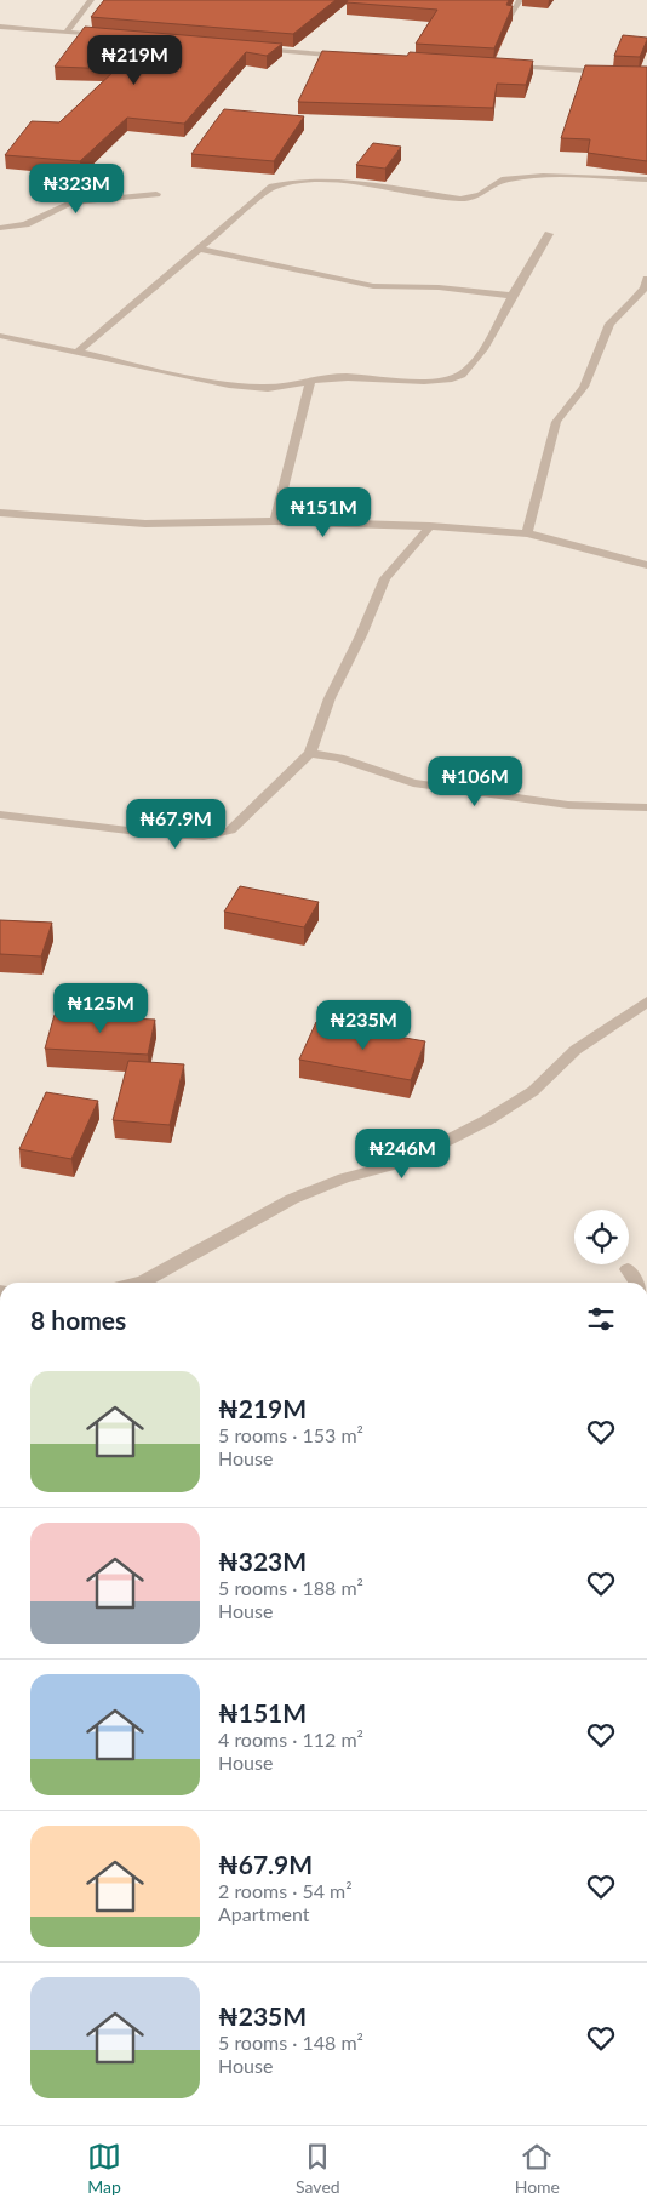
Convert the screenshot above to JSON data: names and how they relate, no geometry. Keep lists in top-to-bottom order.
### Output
{
  "page": {
    "price": [
      "₦219M",
      "₦323M",
      "₦151M",
      "₦106M",
      "₦67.9M",
      "₦125M",
      "₦235M",
      "₦246M"
    ],
    "heading": "8 homes",
    "list": [
      {
        "name": "₦219M",
        "note": "5 rooms · 153 m² · House"
      },
      {
        "name": "₦323M",
        "note": "5 rooms · 188 m² · House"
      },
      {
        "name": "₦151M",
        "note": "4 rooms · 112 m² · House"
      },
      {
        "name": "₦67.9M",
        "note": "2 rooms · 54 m² · Apartment"
      },
      {
        "name": "₦235M",
        "note": "5 rooms · 148 m² · House"
      }
    ],
    "tabs": ["Map", "Saved", "Home"]
  }
}
